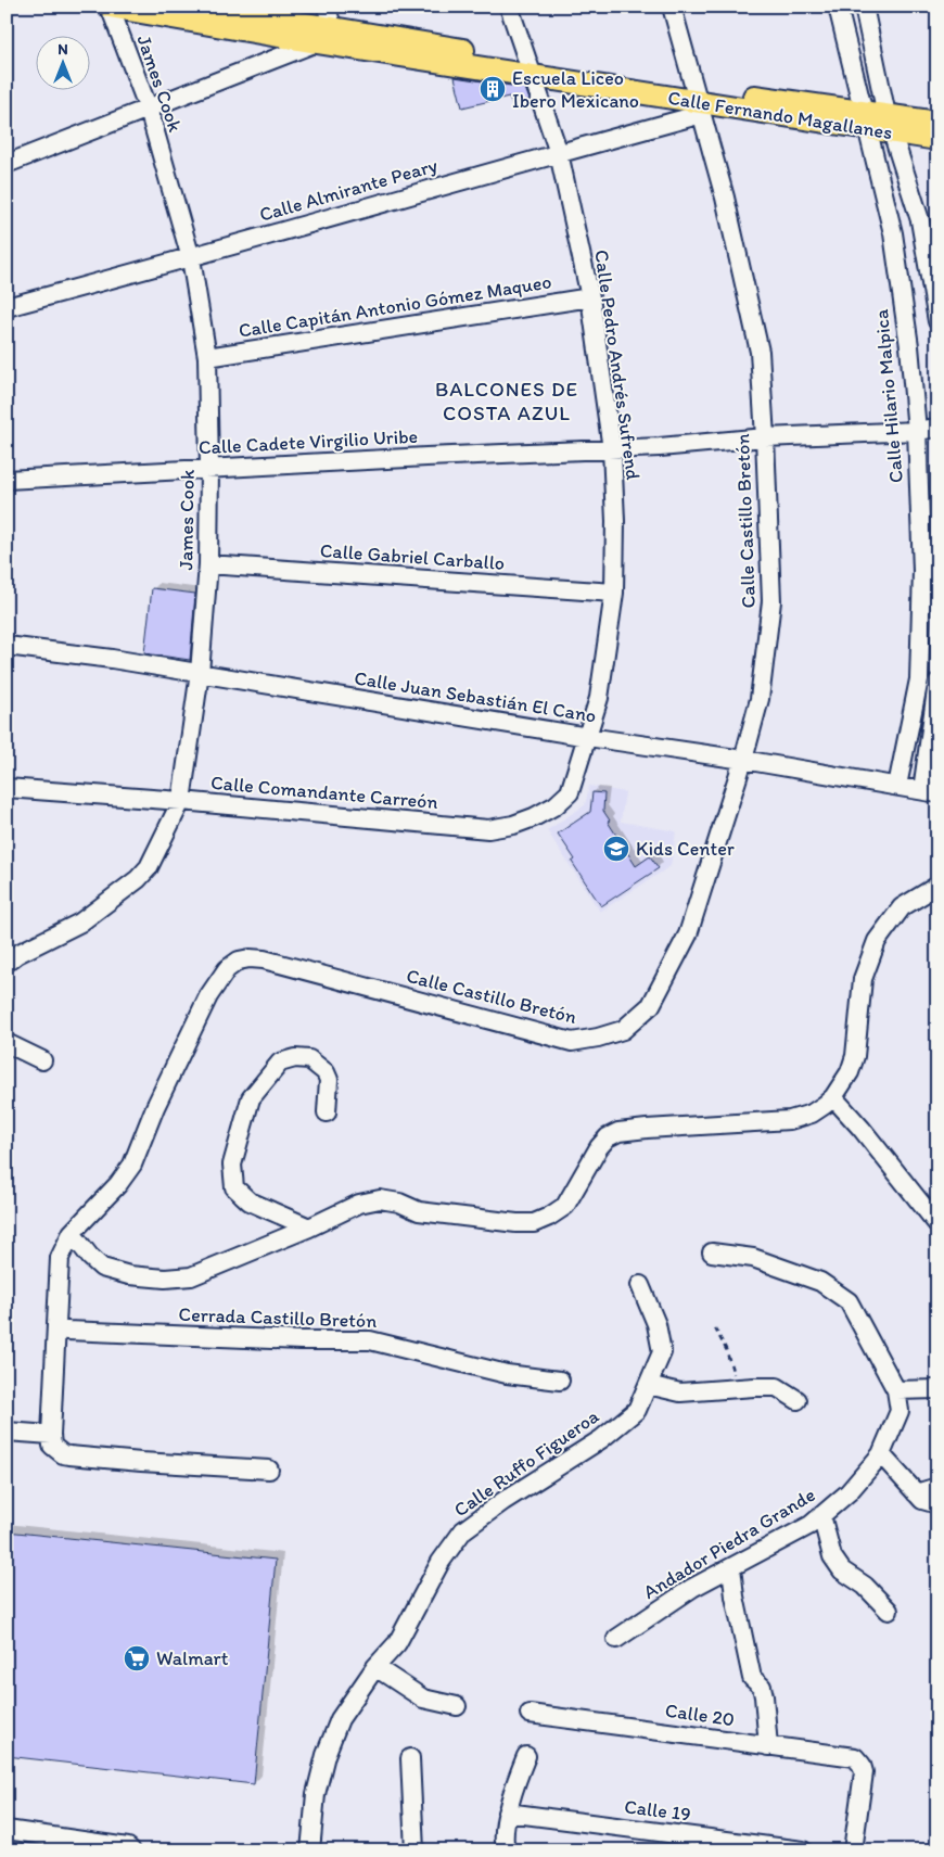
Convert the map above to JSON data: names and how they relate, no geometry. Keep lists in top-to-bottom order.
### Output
{
  "streets": {
    "main road": ["Calle Fernando Magallanes"],
    "street": [
      "James Cook",
      "Calle Almirante Peary",
      "Calle Capitán Antonio Gómez Maqueo",
      "Calle Pedro Andrés Sufrend",
      "Calle Hilario Malpica",
      "Calle Cadete Virgilio Uribe",
      "Calle Castillo Bretón",
      "Calle Gabriel Carballo",
      "Calle Juan Sebastián El Cano",
      "Calle Comandante Carreón",
      "Cerrada Castillo Bretón",
      "Calle Ruffo Figueroa",
      "Andador Piedra Grande",
      "Calle 20",
      "Calle 19"
    ]
  },
  "crossings": [
    ["James Cook", "Calle Fernando Magallanes"],
    ["James Cook", "Calle Almirante Peary"],
    ["James Cook", "Calle Capitán Antonio Gómez Maqueo"],
    ["James Cook", "Calle Cadete Virgilio Uribe"],
    ["James Cook", "Calle Gabriel Carballo"],
    ["James Cook", "Calle Juan Sebastián El Cano"],
    ["James Cook", "Calle Comandante Carreón"],
    ["Calle Fernando Magallanes", "Calle Almirante Peary"],
    ["Calle Fernando Magallanes", "Calle Pedro Andrés Sufrend"],
    ["Calle Fernando Magallanes", "Calle Hilario Malpica"],
    ["Calle Fernando Magallanes", "Calle Castillo Bretón"],
    ["Calle Almirante Peary", "Calle Pedro Andrés Sufrend"],
    ["Calle Almirante Peary", "Calle Castillo Bretón"],
    ["Calle Capitán Antonio Gómez Maqueo", "Calle Pedro Andrés Sufrend"],
    ["Calle Pedro Andrés Sufrend", "Calle Cadete Virgilio Uribe"],
    ["Calle Pedro Andrés Sufrend", "Calle Gabriel Carballo"],
    ["Calle Pedro Andrés Sufrend", "Calle Juan Sebastián El Cano"],
    ["Calle Pedro Andrés Sufrend", "Calle Comandante Carreón"],
    ["Calle Hilario Malpica", "Calle Cadete Virgilio Uribe"],
    ["Calle Hilario Malpica", "Calle Juan Sebastián El Cano"],
    ["Calle Cadete Virgilio Uribe", "Calle Castillo Bretón"],
    ["Calle Castillo Bretón", "Calle Juan Sebastián El Cano"],
    ["Calle Castillo Bretón", "Cerrada Castillo Bretón"],
    ["Calle Juan Sebastián El Cano", "Calle Comandante Carreón"]
  ],
  "districts": ["BALCONES DE COSTA AZUL"],
  "places": {
    "building": ["Escuela Liceo Ibero Mexicano"],
    "school or university": ["Kids Center"],
    "supermarket": ["Walmart"]
  },
  "north": "top"
}
